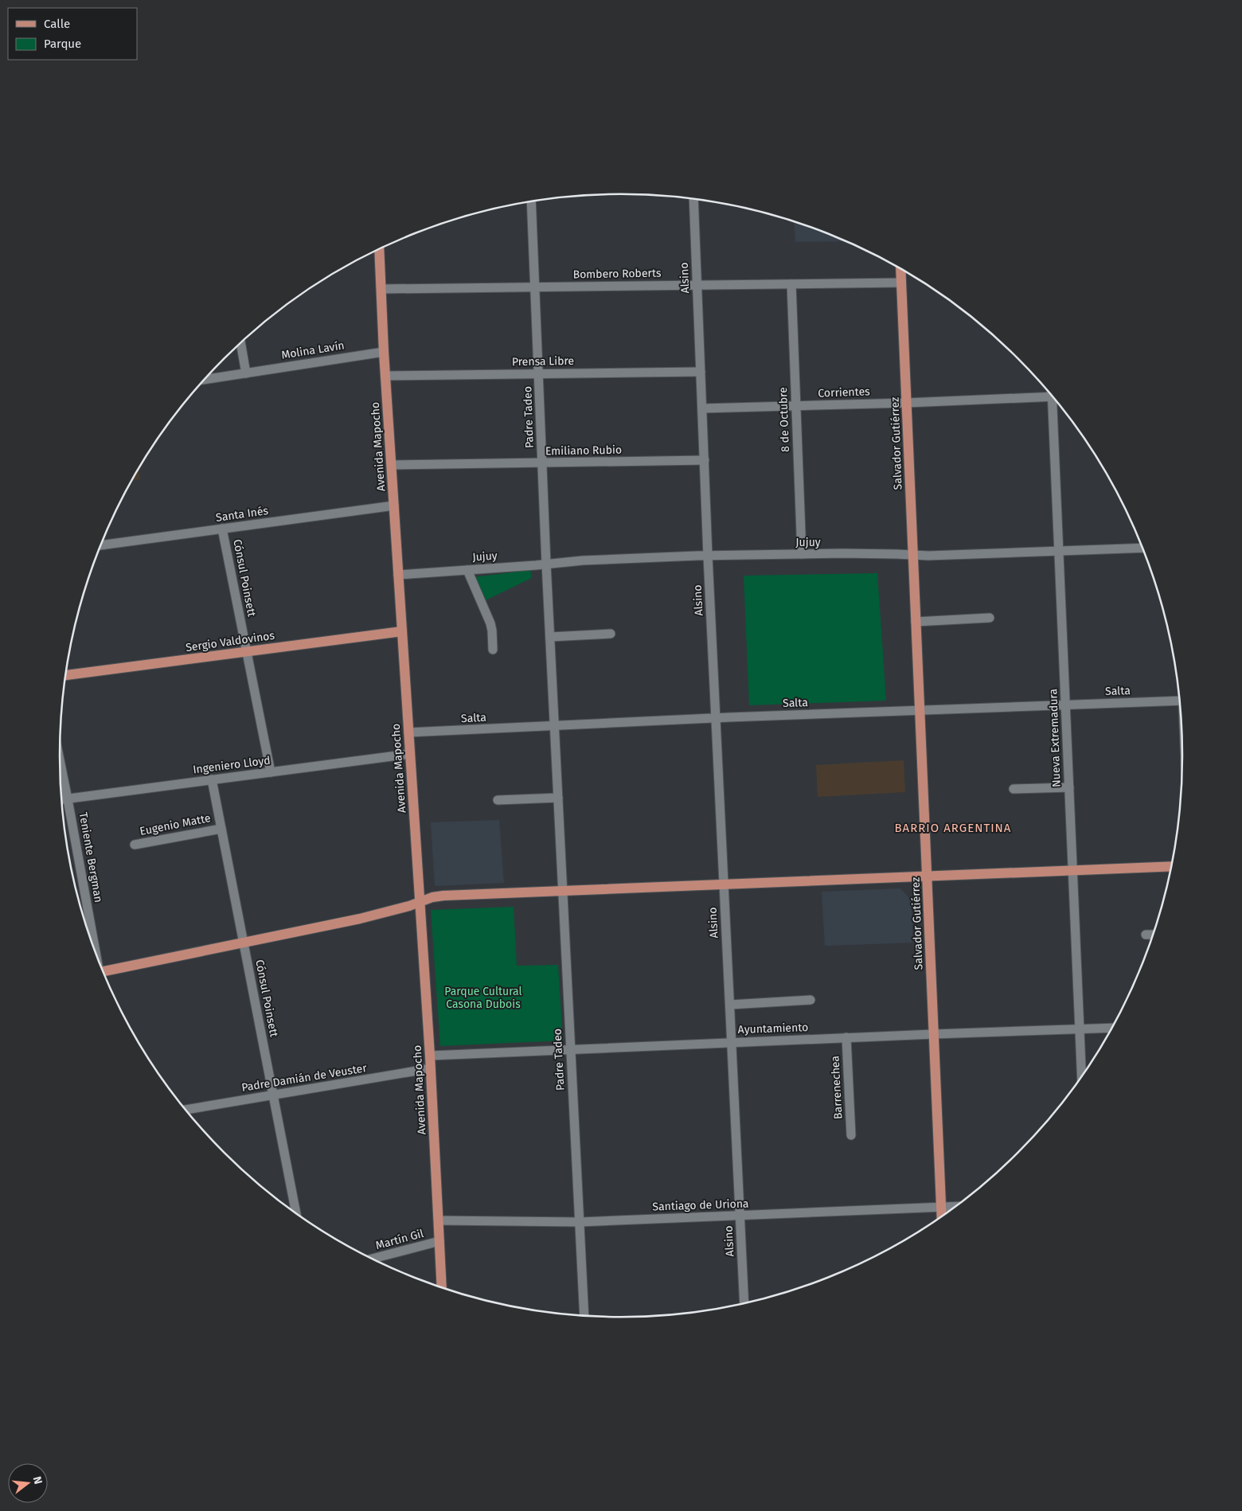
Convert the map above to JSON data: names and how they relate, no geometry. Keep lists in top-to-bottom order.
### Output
{
  "streets": {
    "main road": ["Salvador Gutiérrez", "Avenida Mapocho", "Sergio Valdovinos"],
    "street": [
      "Bombero Roberts",
      "Alsino",
      "Molina Lavín",
      "Prensa Libre",
      "Corrientes",
      "Padre Tadeo",
      "8 de Octubre",
      "Emiliano Rubio",
      "Santa Inés",
      "Jujuy",
      "Cónsul Poinsett",
      "Salta",
      "Nueva Extremadura",
      "Ingeniero Lloyd",
      "Eugenio Matte",
      "Teniente Bergman",
      "Ayuntamiento",
      "Padre Damián de Veuster",
      "Barrenechea",
      "Santiago de Uriona",
      "Martín Gil"
    ]
  },
  "crossings": [
    ["Bombero Roberts", "Alsino"],
    ["Bombero Roberts", "Padre Tadeo"],
    ["Bombero Roberts", "8 de Octubre"],
    ["Bombero Roberts", "Salvador Gutiérrez"],
    ["Bombero Roberts", "Avenida Mapocho"],
    ["Alsino", "Prensa Libre"],
    ["Alsino", "Corrientes"],
    ["Alsino", "Emiliano Rubio"],
    ["Alsino", "Jujuy"],
    ["Alsino", "Salta"],
    ["Alsino", "Ayuntamiento"],
    ["Alsino", "Santiago de Uriona"],
    ["Molina Lavín", "Avenida Mapocho"],
    ["Prensa Libre", "Padre Tadeo"],
    ["Prensa Libre", "Avenida Mapocho"],
    ["Corrientes", "8 de Octubre"],
    ["Corrientes", "Salvador Gutiérrez"],
    ["Padre Tadeo", "Emiliano Rubio"],
    ["Padre Tadeo", "Jujuy"],
    ["Padre Tadeo", "Salta"],
    ["Padre Tadeo", "Ayuntamiento"],
    ["Padre Tadeo", "Santiago de Uriona"],
    ["8 de Octubre", "Jujuy"],
    ["Salvador Gutiérrez", "Jujuy"],
    ["Salvador Gutiérrez", "Salta"],
    ["Salvador Gutiérrez", "Ayuntamiento"],
    ["Salvador Gutiérrez", "Santiago de Uriona"],
    ["Avenida Mapocho", "Emiliano Rubio"],
    ["Avenida Mapocho", "Santa Inés"],
    ["Avenida Mapocho", "Jujuy"],
    ["Avenida Mapocho", "Sergio Valdovinos"],
    ["Avenida Mapocho", "Salta"],
    ["Avenida Mapocho", "Ingeniero Lloyd"],
    ["Avenida Mapocho", "Ayuntamiento"],
    ["Avenida Mapocho", "Padre Damián de Veuster"],
    ["Avenida Mapocho", "Santiago de Uriona"],
    ["Avenida Mapocho", "Martín Gil"],
    ["Santa Inés", "Cónsul Poinsett"],
    ["Jujuy", "Nueva Extremadura"],
    ["Cónsul Poinsett", "Sergio Valdovinos"],
    ["Cónsul Poinsett", "Ingeniero Lloyd"],
    ["Cónsul Poinsett", "Eugenio Matte"],
    ["Cónsul Poinsett", "Padre Damián de Veuster"],
    ["Salta", "Nueva Extremadura"],
    ["Nueva Extremadura", "Ayuntamiento"],
    ["Ingeniero Lloyd", "Teniente Bergman"],
    ["Ayuntamiento", "Barrenechea"]
  ],
  "districts": ["BARRIO ARGENTINA"],
  "parks": ["Parque Cultural Casona Dubois"],
  "legend": ["Calle", "Parque"],
  "north": "right"
}
